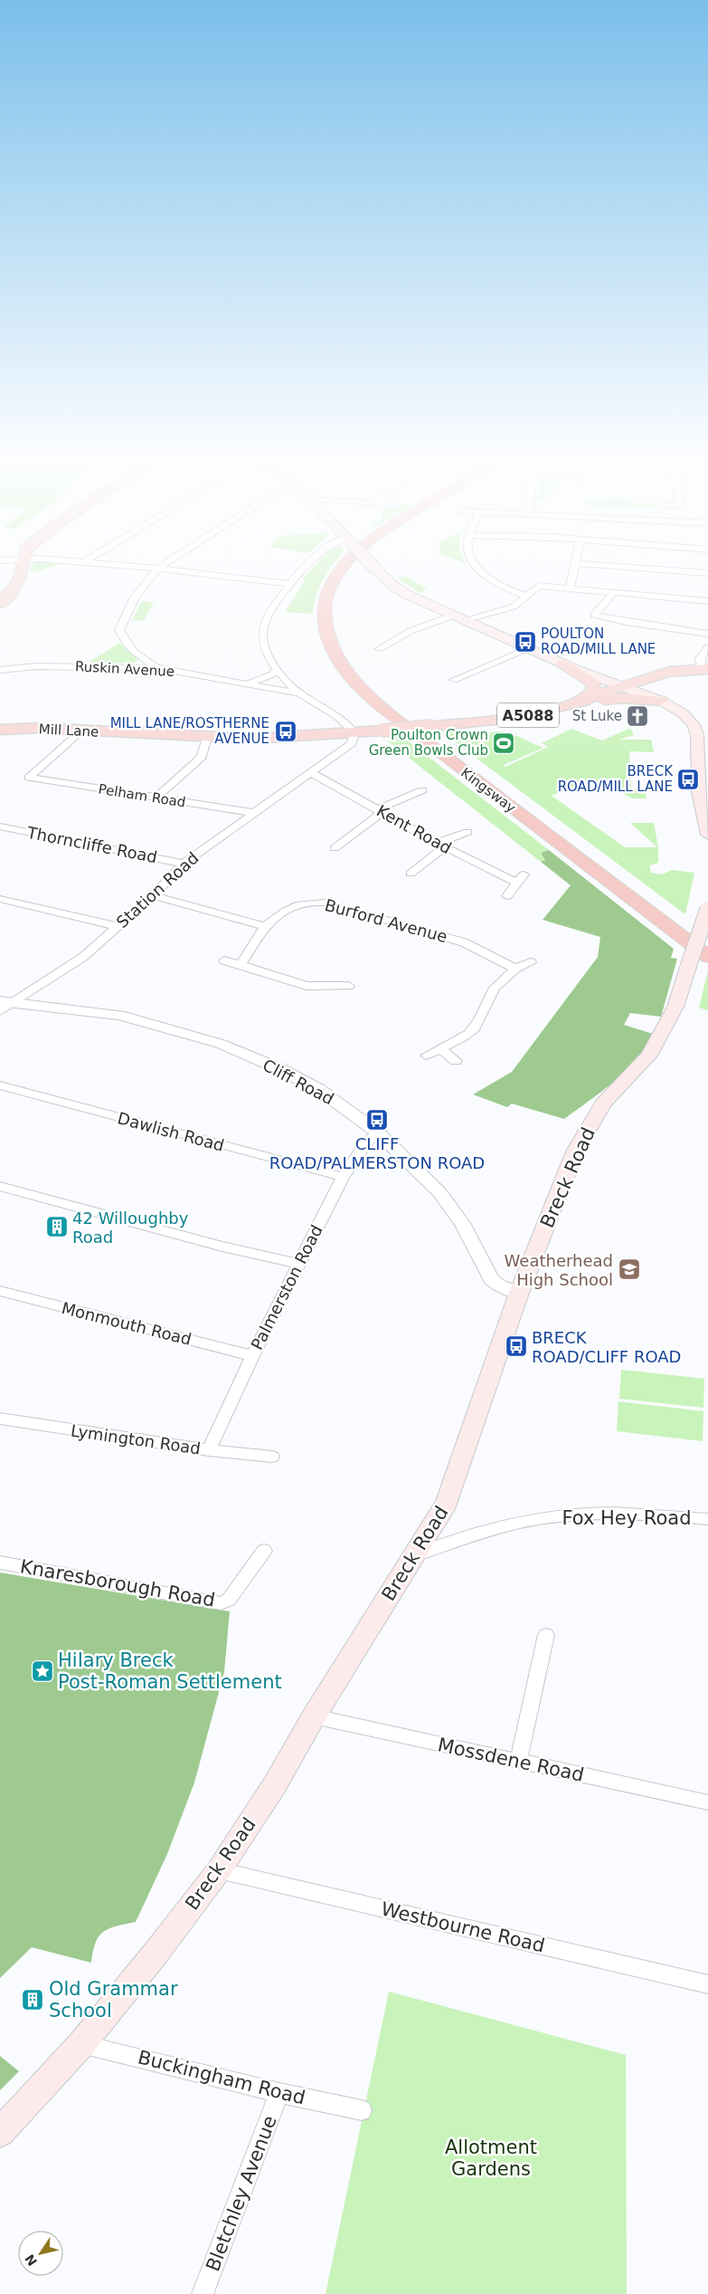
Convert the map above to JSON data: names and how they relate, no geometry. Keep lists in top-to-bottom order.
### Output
{
  "streets": {
    "highway": ["Kingsway"],
    "main road": ["A5088", "Mill Lane", "Breck Road"],
    "street": [
      "Ruskin Avenue",
      "Pelham Road",
      "Kent Road",
      "Thorncliffe Road",
      "Station Road",
      "Burford Avenue",
      "Cliff Road",
      "Dawlish Road",
      "Palmerston Road",
      "Monmouth Road",
      "Lymington Road",
      "Fox Hey Road",
      "Knaresborough Road",
      "Mossdene Road",
      "Westbourne Road",
      "Buckingham Road",
      "Bletchley Avenue"
    ]
  },
  "crossings": [
    ["A5088", "Mill Lane"],
    ["Mill Lane", "Pelham Road"],
    ["Mill Lane", "Station Road"],
    ["Pelham Road", "Station Road"],
    ["Kent Road", "Station Road"],
    ["Thorncliffe Road", "Station Road"],
    ["Station Road", "Cliff Road"],
    ["Cliff Road", "Breck Road"],
    ["Cliff Road", "Palmerston Road"],
    ["Dawlish Road", "Palmerston Road"],
    ["Breck Road", "Fox Hey Road"],
    ["Breck Road", "Mossdene Road"],
    ["Breck Road", "Westbourne Road"],
    ["Breck Road", "Buckingham Road"],
    ["Palmerston Road", "Monmouth Road"],
    ["Palmerston Road", "Lymington Road"],
    ["Buckingham Road", "Bletchley Avenue"]
  ],
  "parks": ["Allotment Gardens"],
  "places": {
    "bus stop": [
      "POULTON ROAD/MILL LANE",
      "MILL LANE/ROSTHERNE AVENUE",
      "BRECK ROAD/MILL LANE",
      "CLIFF ROAD/PALMERSTON ROAD",
      "BRECK ROAD/CLIFF ROAD"
    ],
    "church": ["St Luke"],
    "sports": ["Poulton Crown Green Bowls Club"],
    "building": ["42 Willoughby Road", "Old Grammar School"],
    "school or university": ["Weatherhead High School"],
    "place": ["HiIary Breck Post-Roman Settlement"]
  },
  "north": "bottom left"
}
